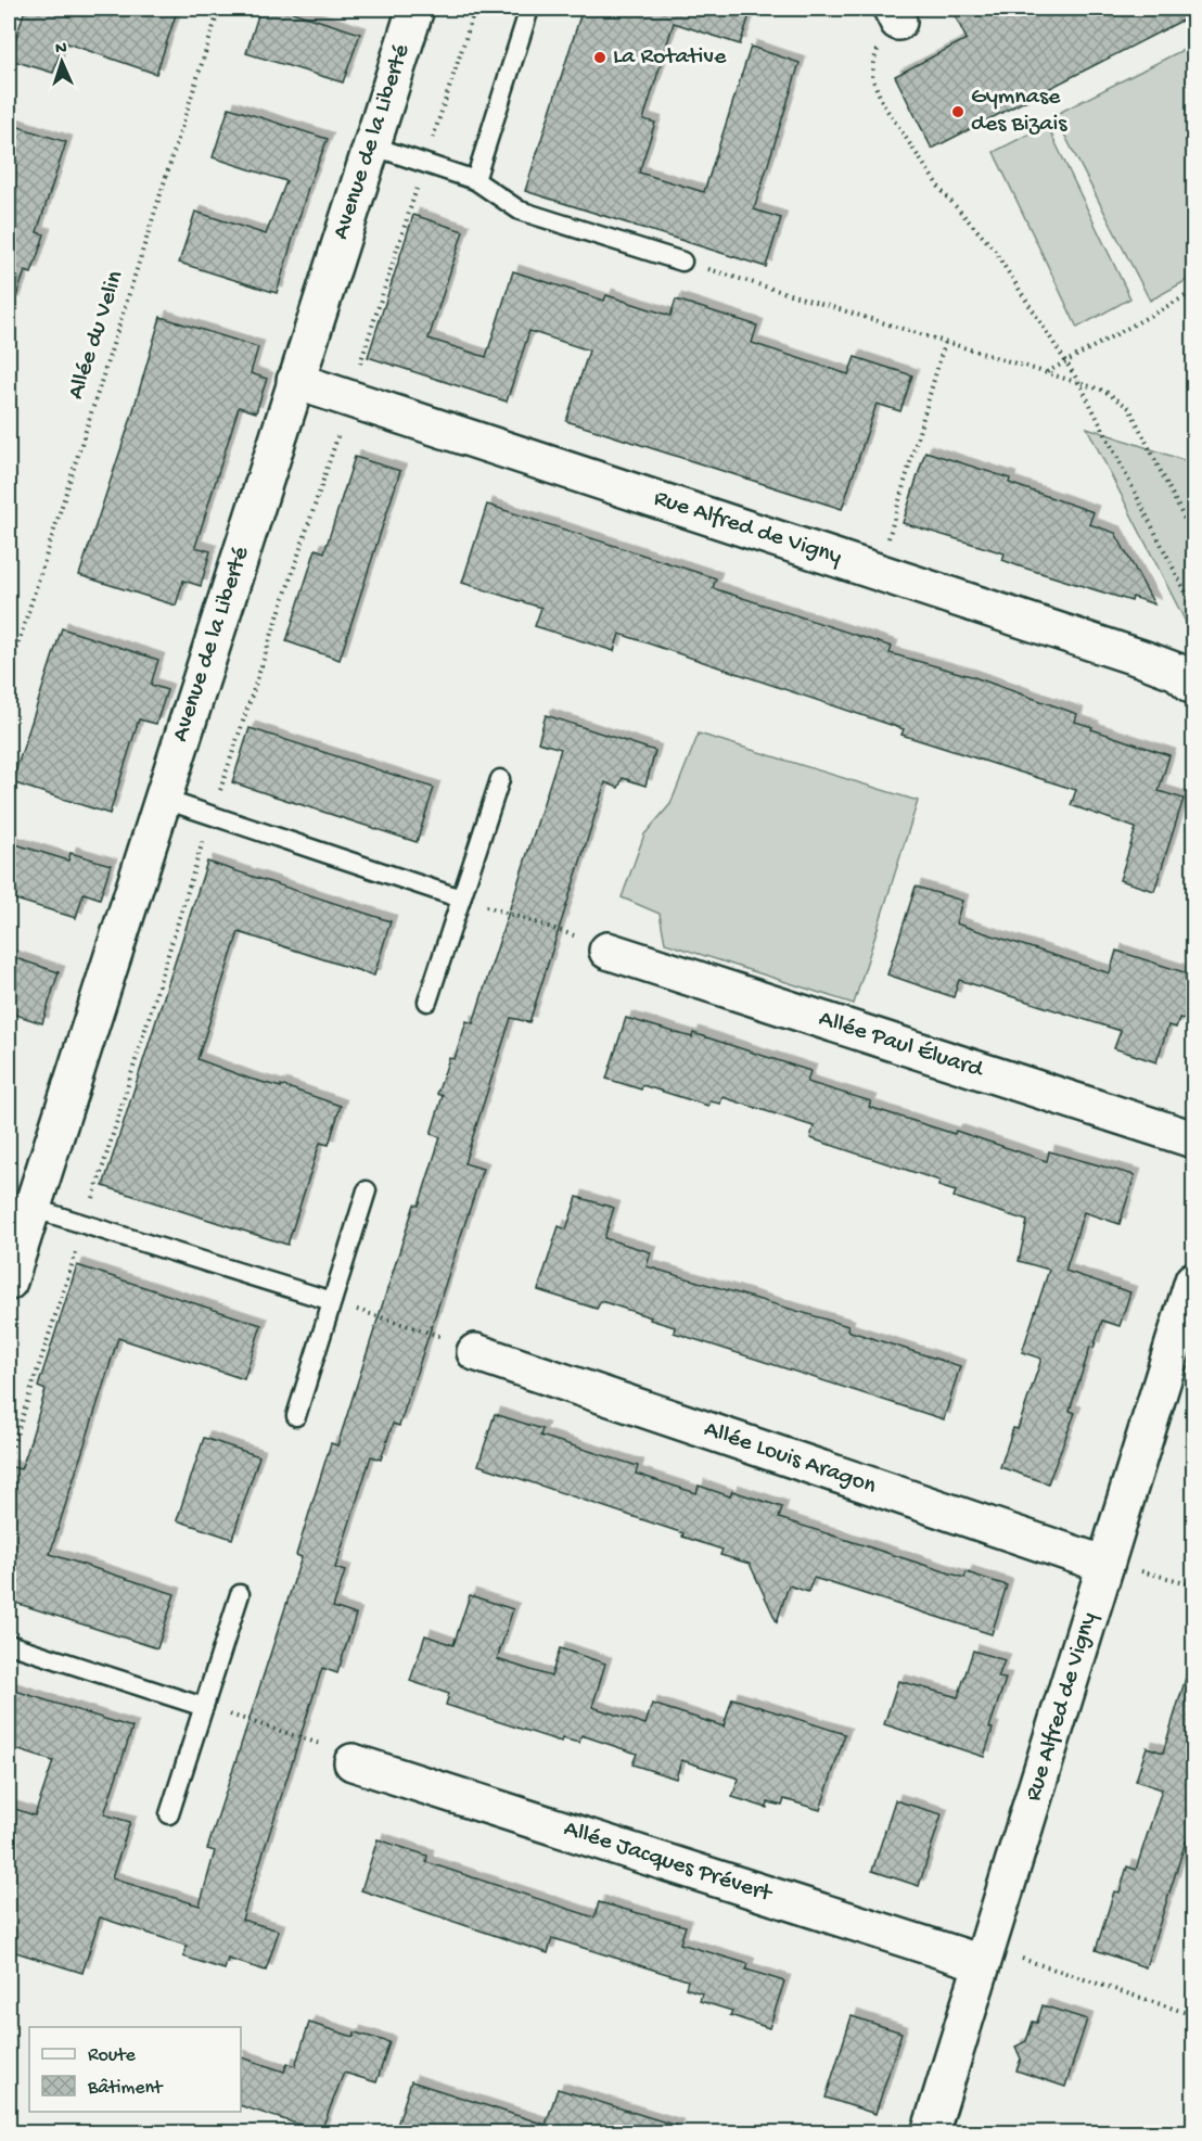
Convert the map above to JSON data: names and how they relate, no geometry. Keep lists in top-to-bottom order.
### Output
{
  "streets": {
    "street": [
      "Avenue de la Liberté",
      "Rue Alfred de Vigny",
      "Allée Paul Éluard",
      "Allée Louis Aragon",
      "Allée Jacques Prévert"
    ],
    "path": ["Allée du Velin"]
  },
  "crossings": [
    ["Avenue de la Liberté", "Rue Alfred de Vigny"],
    ["Rue Alfred de Vigny", "Allée Louis Aragon"],
    ["Rue Alfred de Vigny", "Allée Jacques Prévert"]
  ],
  "places": ["La Rotative", "Gymnase des Bizais"],
  "legend": ["Route", "Bâtiment"],
  "north": "top"
}
